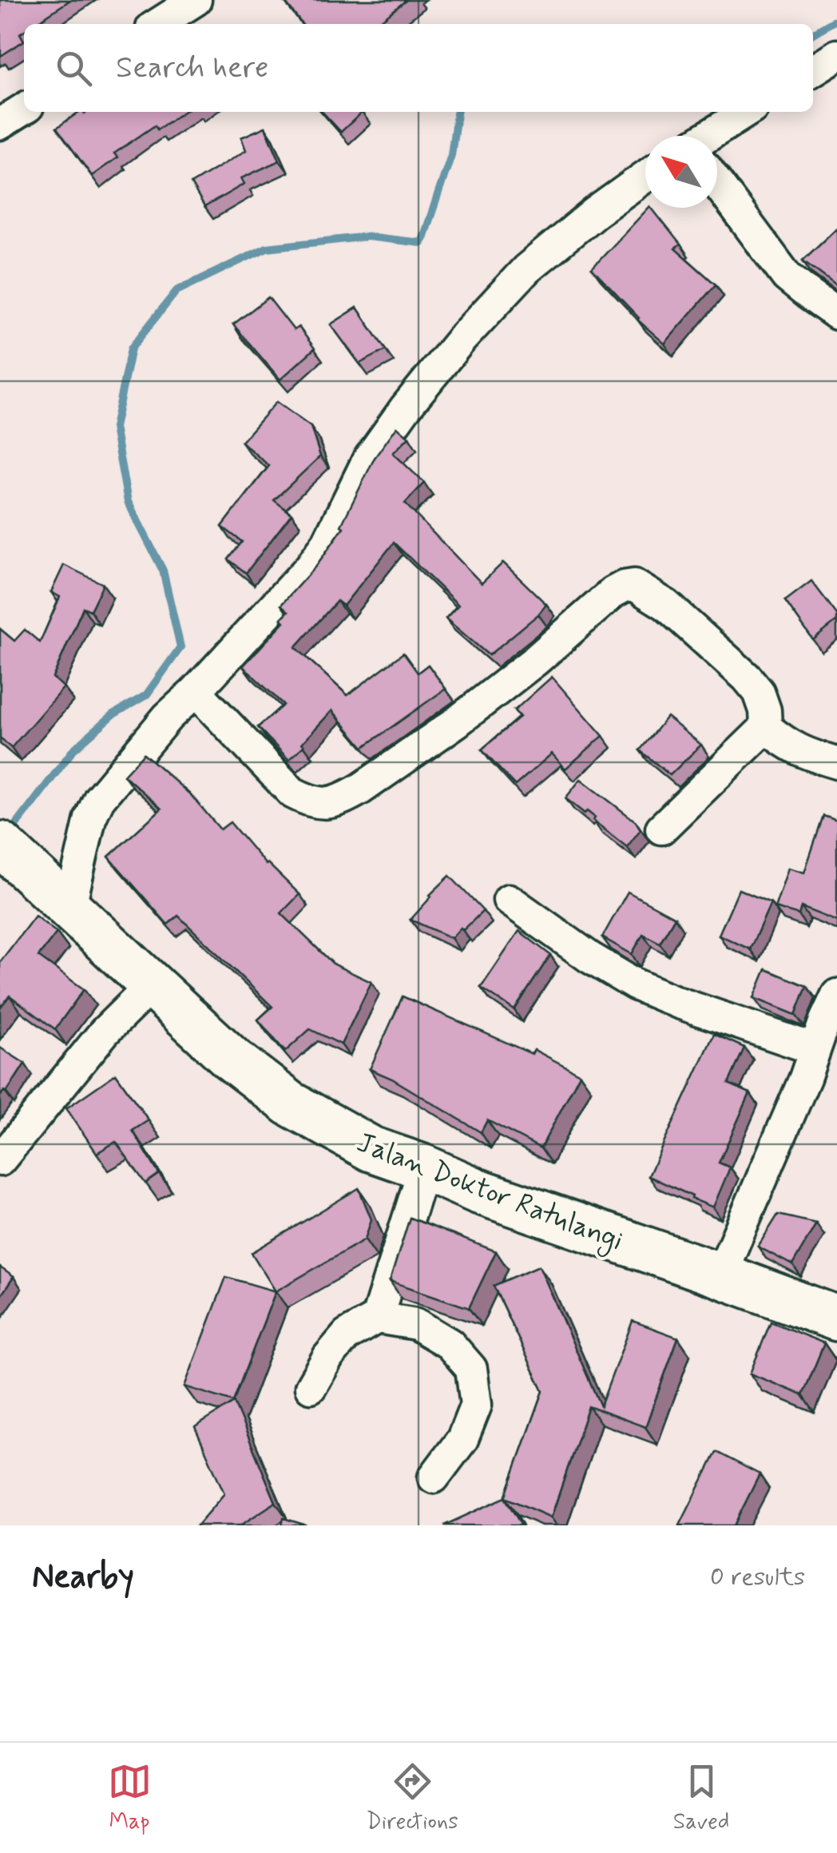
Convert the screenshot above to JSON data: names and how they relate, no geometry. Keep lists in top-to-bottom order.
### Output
{
  "streets": {
    "highway": ["Jalan Doktor Ratulangi"]
  },
  "north": "top left",
  "page": {
    "search": "Search here",
    "heading": ["Nearby", "0 results"],
    "nav": ["Map", "Directions", "Saved"]
  }
}
